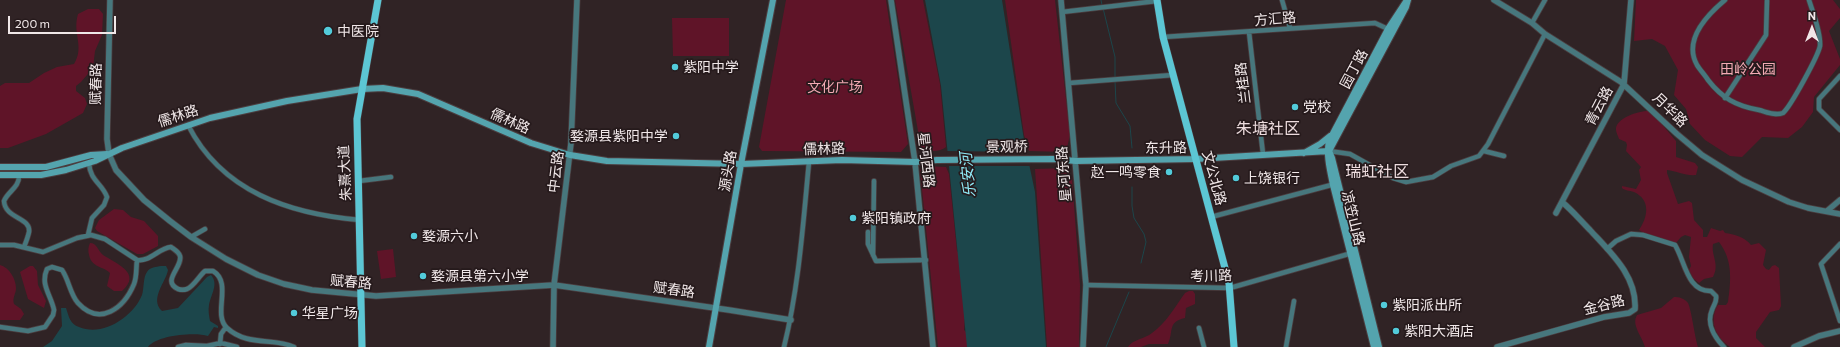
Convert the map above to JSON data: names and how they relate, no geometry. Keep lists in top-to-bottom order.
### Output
{
  "streets": {
    "main road": [
      "园丁路",
      "儒林路",
      "景观桥",
      "东升路",
      "源头路",
      "朱熹大道",
      "文公北路",
      "凉笠山路"
    ],
    "street": [
      "方汇路",
      "兰桂路",
      "赋春路",
      "青云路",
      "月华路",
      "星河西路",
      "中云路",
      "星河东路",
      "考川路",
      "金谷路"
    ]
  },
  "crossings": [
    ["方汇路", "园丁路"],
    ["方汇路", "兰桂路"],
    ["方汇路", "文公北路"],
    ["园丁路", "东升路"],
    ["园丁路", "凉笠山路"],
    ["兰桂路", "东升路"],
    ["赋春路", "儒林路"],
    ["赋春路", "源头路"],
    ["赋春路", "中云路"],
    ["赋春路", "朱熹大道"],
    ["青云路", "月华路"],
    ["青云路", "金谷路"],
    ["儒林路", "景观桥"],
    ["儒林路", "星河西路"],
    ["儒林路", "源头路"],
    ["儒林路", "中云路"],
    ["儒林路", "朱熹大道"],
    ["景观桥", "东升路"],
    ["景观桥", "星河西路"],
    ["景观桥", "星河东路"],
    ["东升路", "星河东路"],
    ["东升路", "文公北路"],
    ["东升路", "凉笠山路"],
    ["星河东路", "考川路"],
    ["文公北路", "考川路"],
    ["凉笠山路", "考川路"]
  ],
  "districts": ["朱塘社区", "瑞虹社区"],
  "water": ["乐安河"],
  "parks": ["田岭公园", "文化广场"],
  "places": [
    "中医院",
    "紫阳中学",
    "党校",
    "婺源县紫阳中学",
    "赵一鸣零食",
    "上饶银行",
    "紫阳镇政府",
    "婺源六小",
    "婺源县第六小学",
    "紫阳派出所",
    "华星广场",
    "紫阳大酒店"
  ],
  "scale_bar": "200 m",
  "north": "top"
}
